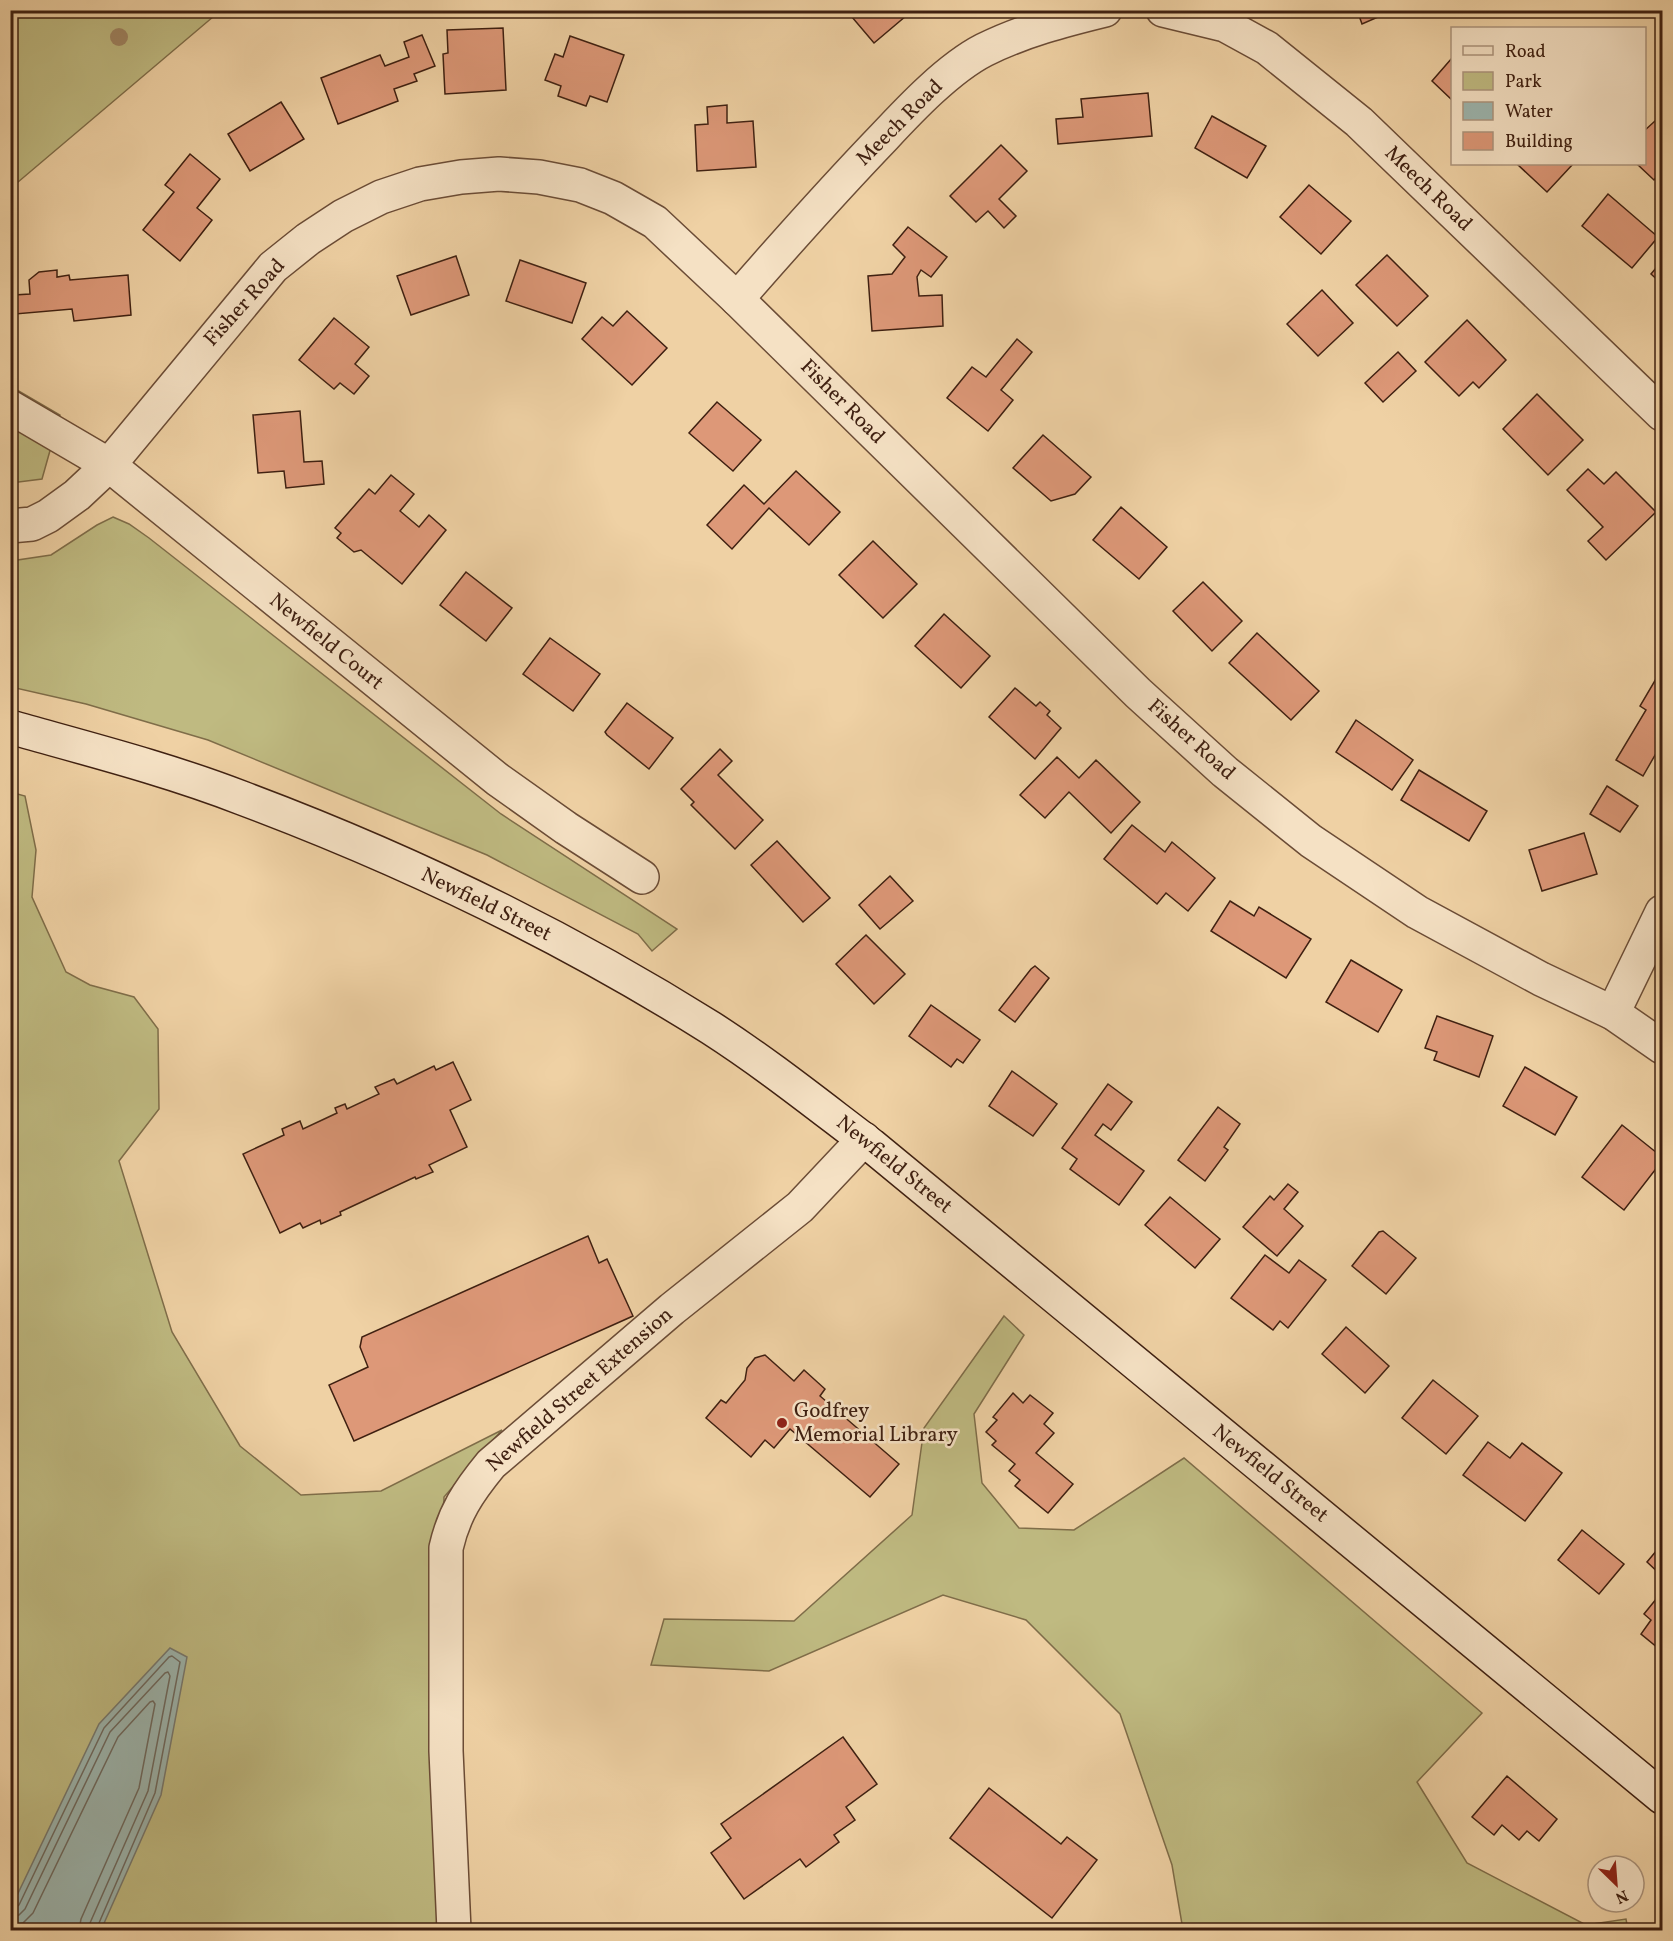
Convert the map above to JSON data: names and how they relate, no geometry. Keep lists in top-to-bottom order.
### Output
{
  "streets": {
    "street": [
      "Meech Road",
      "Fisher Road",
      "Newfield Court",
      "Newfield Street",
      "Newfield Street Extension"
    ]
  },
  "crossings": [
    ["Meech Road", "Fisher Road"],
    ["Fisher Road", "Newfield Court"],
    ["Newfield Street", "Newfield Street Extension"]
  ],
  "places": ["Godfrey Memorial Library"],
  "legend": [
    "Road",
    "Park",
    "Water",
    "Building"
  ],
  "north": "bottom right"
}
